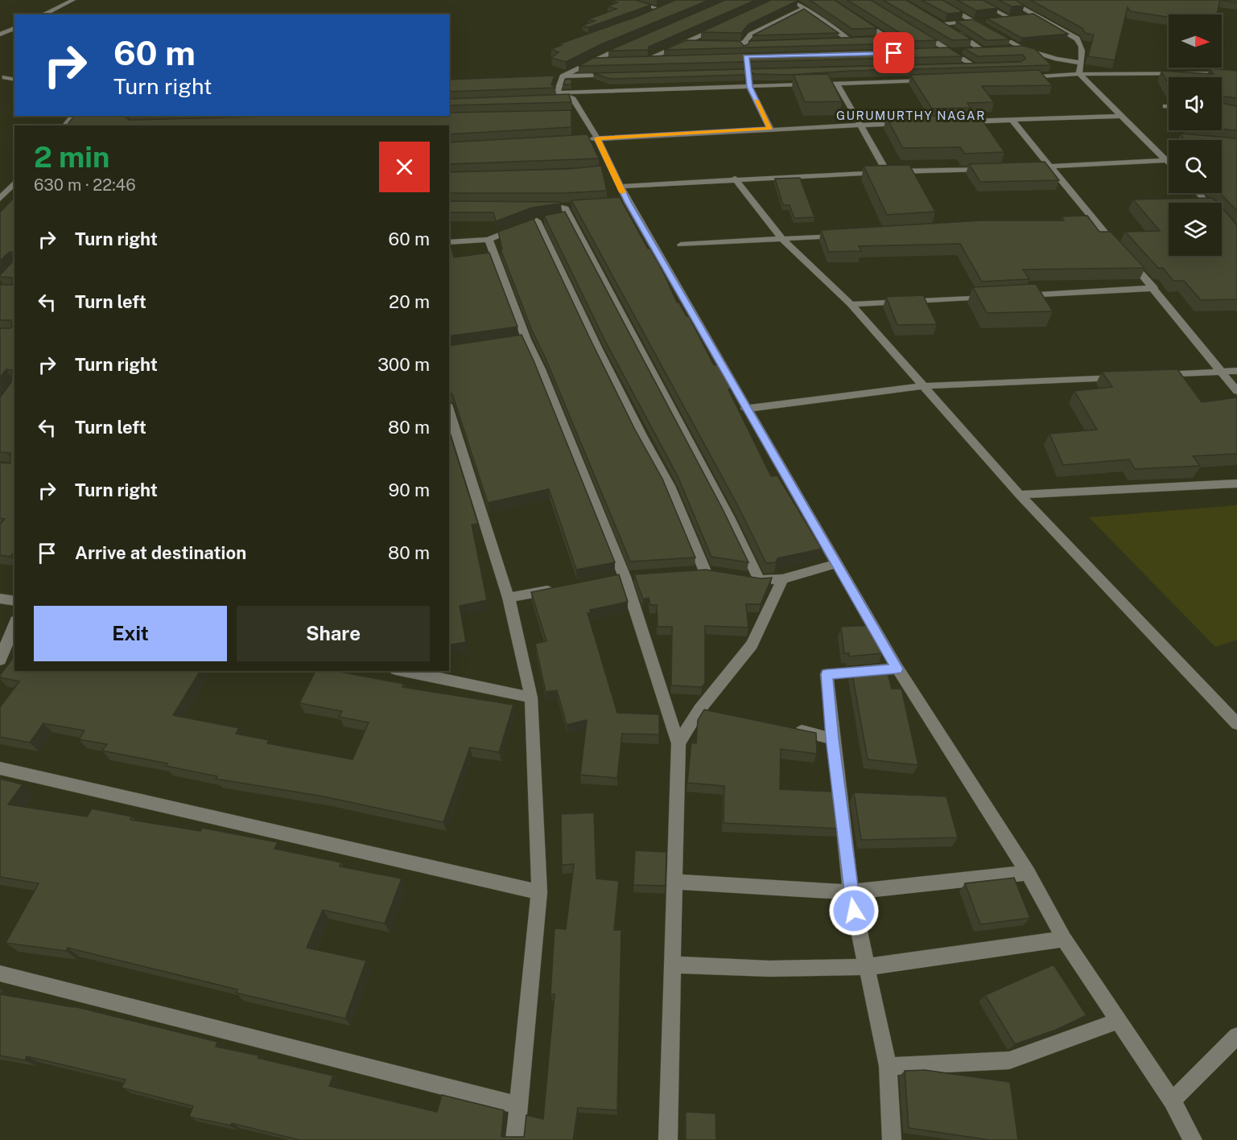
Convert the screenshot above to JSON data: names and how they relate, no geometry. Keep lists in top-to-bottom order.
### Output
{
  "districts": ["GURUMURTHY NAGAR"],
  "north": "right",
  "page": {
    "turn": ["60 m", "Turn right"],
    "heading": ["2 min", "630 m · 22:46"],
    "list": [
      {
        "name": "Turn right",
        "value": "60 m"
      },
      {
        "name": "Turn left",
        "value": "20 m"
      },
      {
        "name": "Turn right",
        "value": "300 m"
      },
      {
        "name": "Turn left",
        "value": "80 m"
      },
      {
        "name": "Turn right",
        "value": "90 m"
      },
      {
        "name": "Arrive at destination",
        "value": "80 m"
      }
    ],
    "buttons": ["Exit", "Share"]
  }
}
